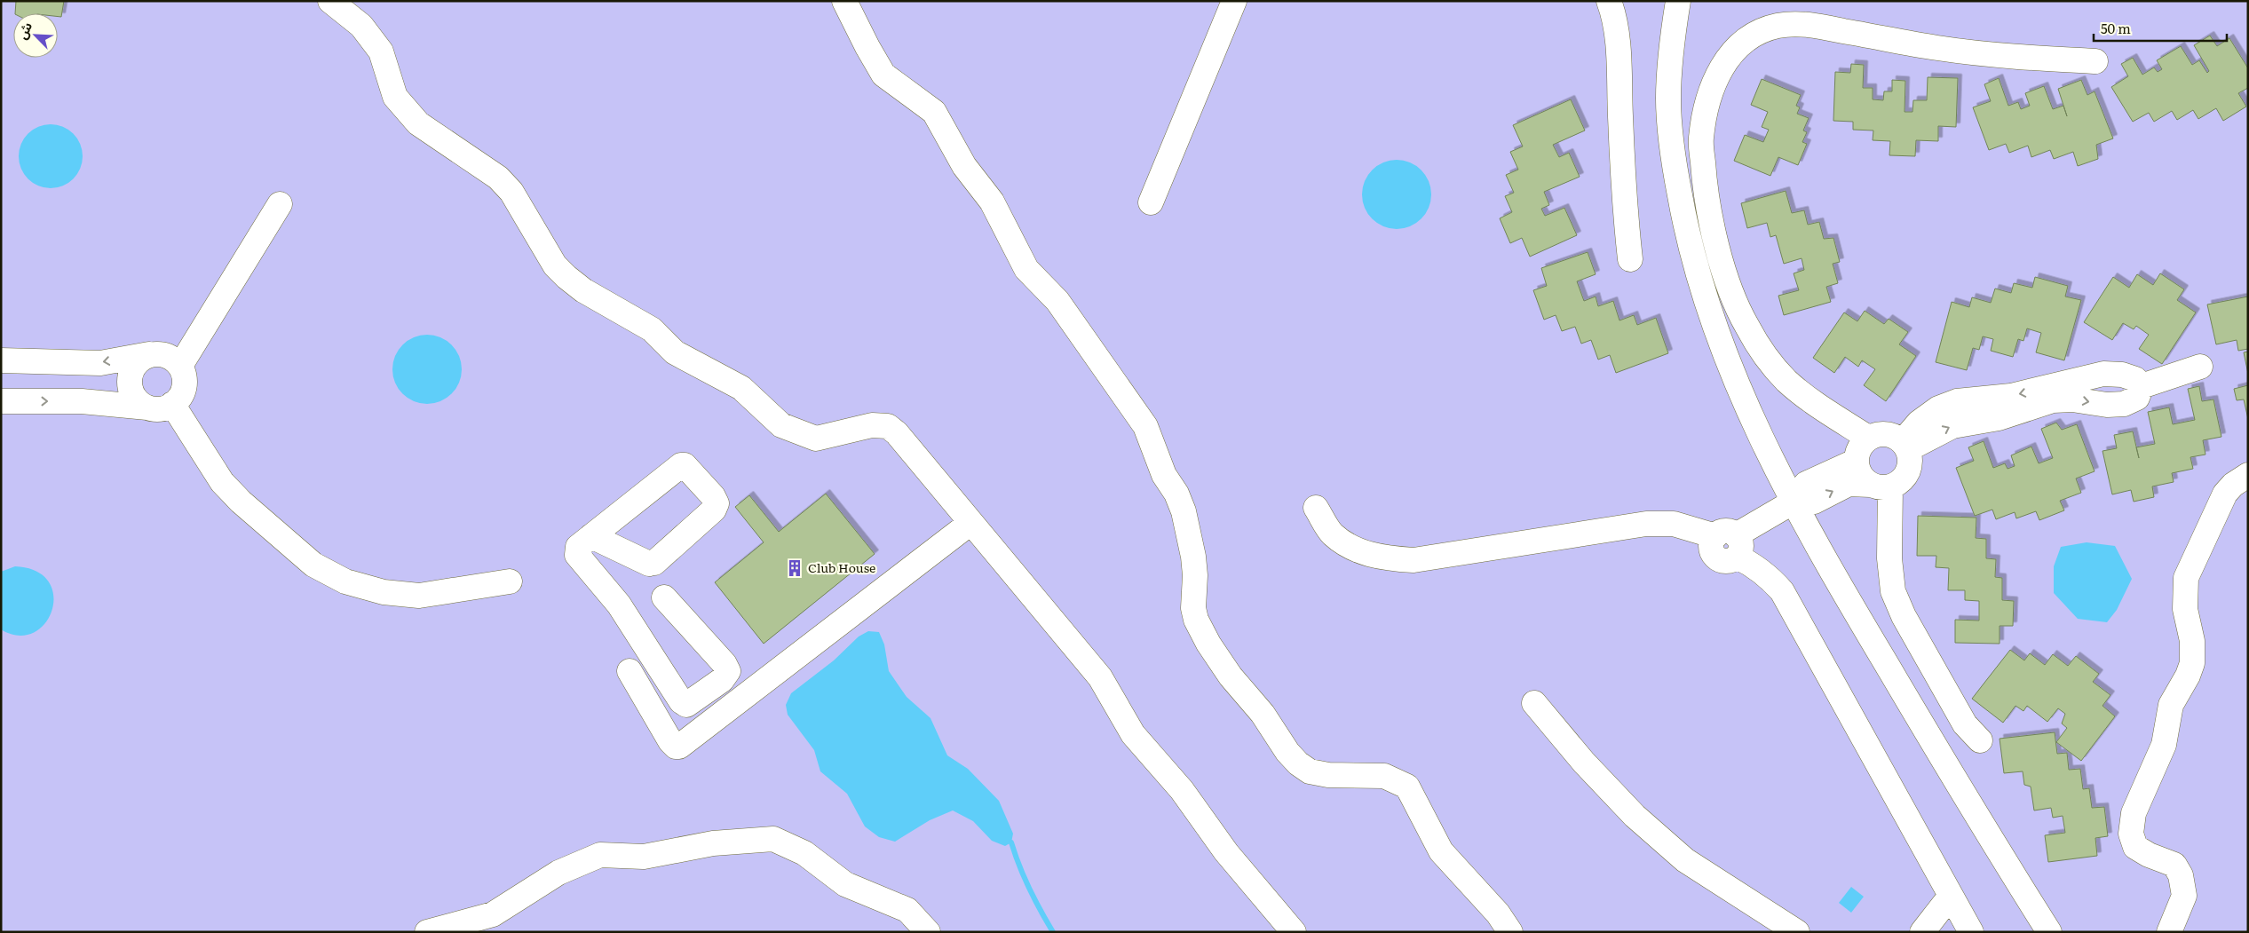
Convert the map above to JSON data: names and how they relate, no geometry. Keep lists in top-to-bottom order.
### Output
{
  "places": {
    "building": ["Club House"]
  },
  "scale_bar": "50 m",
  "north": "top left"
}
